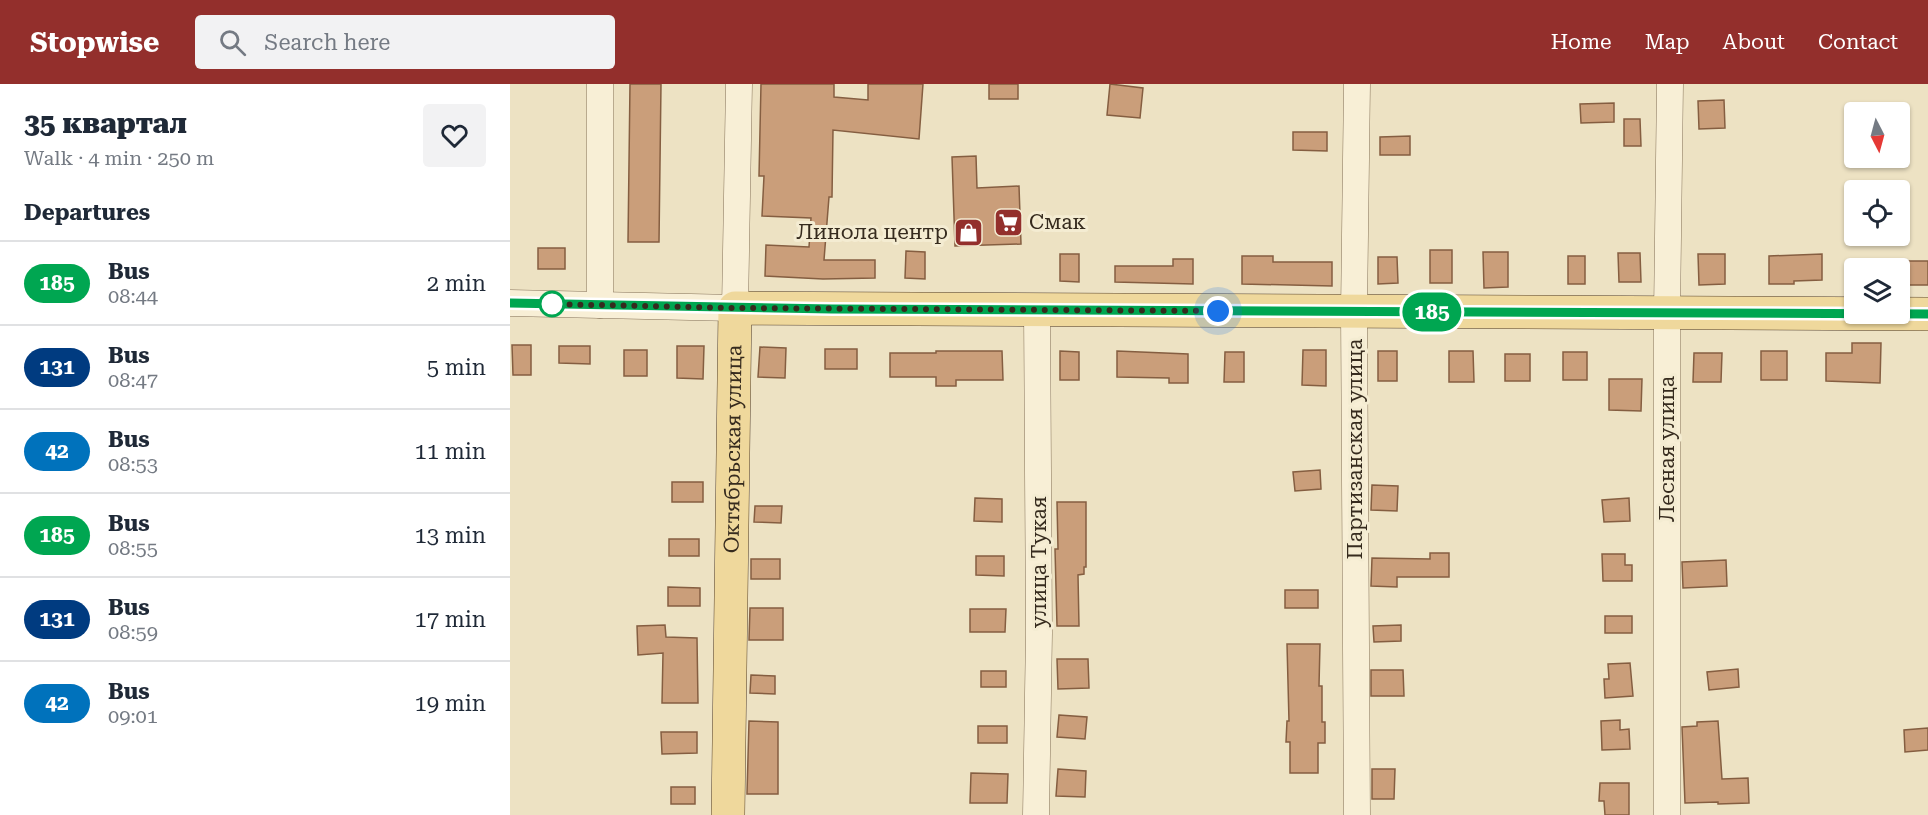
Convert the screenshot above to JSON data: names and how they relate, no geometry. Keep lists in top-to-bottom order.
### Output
{
  "streets": {
    "main road": ["Октябрьская улица"],
    "street": ["Партизанская улица", "Лесная улица", "улица Тукая"]
  },
  "places": {
    "supermarket": ["Смак"],
    "shop": ["Линола центр"]
  },
  "lines": ["bus line 185"],
  "north": "bottom",
  "page": {
    "header": "Stopwise",
    "search": "Search here",
    "nav": [
      "Home",
      "Map",
      "About",
      "Contact"
    ],
    "heading": [
      ["35 квартал", "Walk · 4 min · 250 m"],
      "Departures"
    ],
    "on_map": "185",
    "list": [
      {
        "mark": "185",
        "name": "Bus",
        "note": "08:44",
        "value": "2 min"
      },
      {
        "mark": "131",
        "name": "Bus",
        "note": "08:47",
        "value": "5 min"
      },
      {
        "mark": "42",
        "name": "Bus",
        "note": "08:53",
        "value": "11 min"
      },
      {
        "mark": "185",
        "name": "Bus",
        "note": "08:55",
        "value": "13 min"
      },
      {
        "mark": "131",
        "name": "Bus",
        "note": "08:59",
        "value": "17 min"
      },
      {
        "mark": "42",
        "name": "Bus",
        "note": "09:01",
        "value": "19 min"
      }
    ]
  }
}
